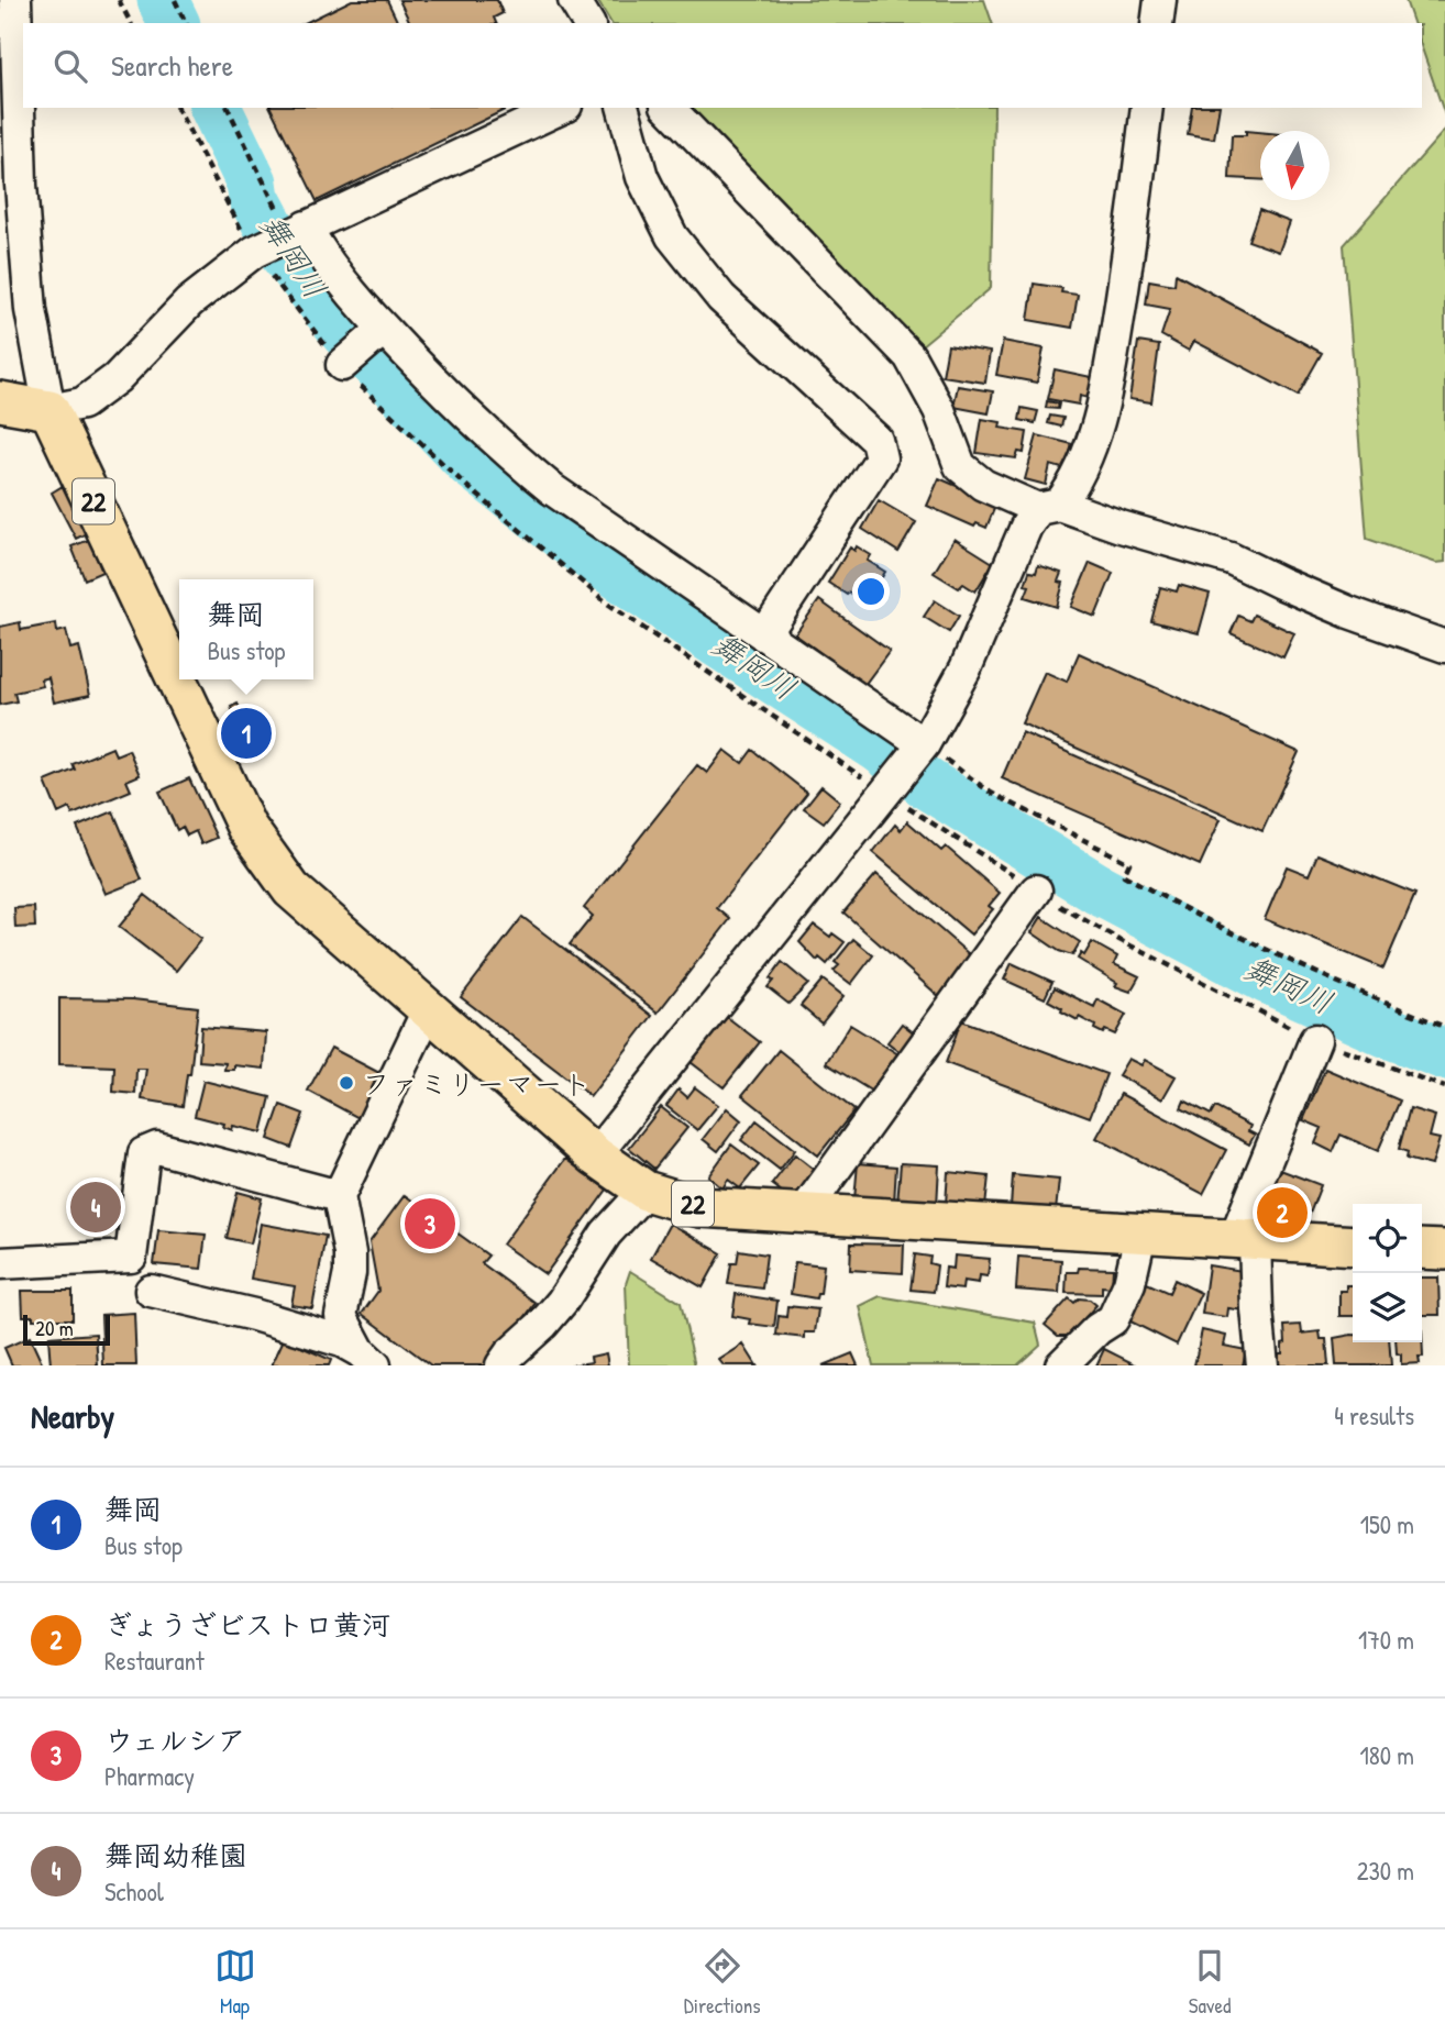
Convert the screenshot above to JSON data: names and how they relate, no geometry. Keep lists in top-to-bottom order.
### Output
{
  "streets": {
    "main road": ["22"]
  },
  "water": ["舞岡川"],
  "places": ["ファミリーマート"],
  "scale_bar": "20 m",
  "north": "bottom",
  "page": {
    "search": "Search here",
    "popup": ["舞岡", "Bus stop"],
    "pins": [
      "1",
      "4",
      "2",
      "3"
    ],
    "scale": "20 m",
    "heading": ["Nearby", "4 results"],
    "list": [
      {
        "mark": "1",
        "name": "舞岡",
        "note": "Bus stop",
        "value": "150 m"
      },
      {
        "mark": "2",
        "name": "ぎょうざビストロ黄河",
        "note": "Restaurant",
        "value": "170 m"
      },
      {
        "mark": "3",
        "name": "ウェルシア",
        "note": "Pharmacy",
        "value": "180 m"
      },
      {
        "mark": "4",
        "name": "舞岡幼稚園",
        "note": "School",
        "value": "230 m"
      }
    ],
    "nav": ["Map", "Directions", "Saved"]
  }
}
